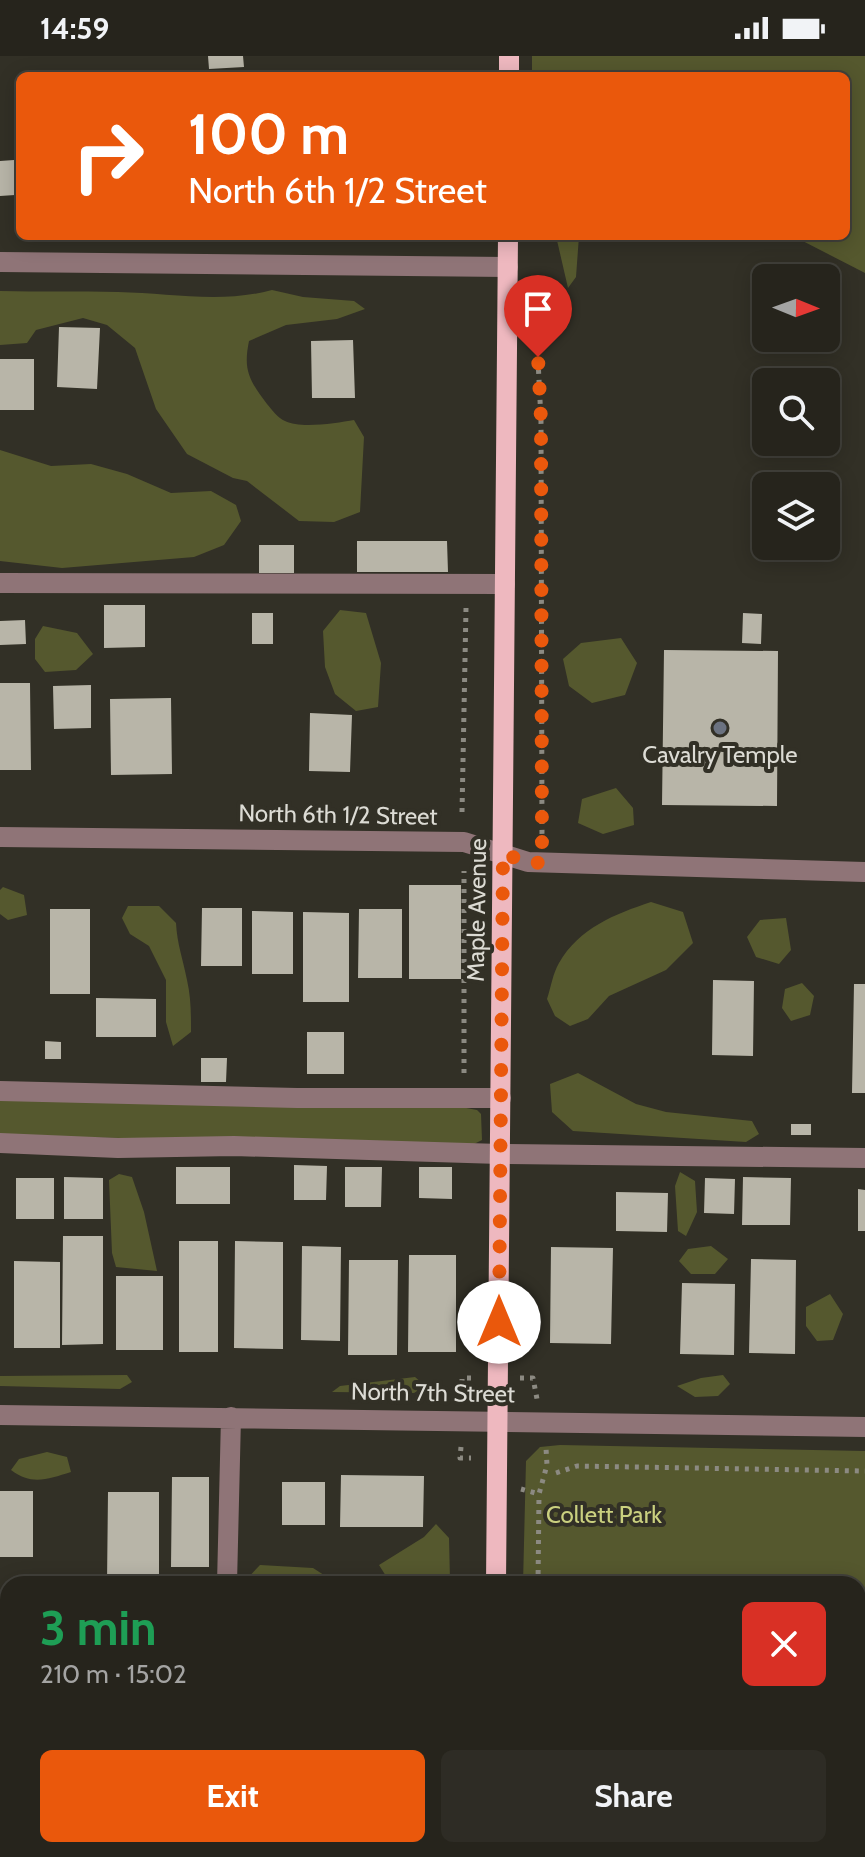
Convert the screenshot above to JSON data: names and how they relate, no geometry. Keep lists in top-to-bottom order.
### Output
{
  "streets": {
    "main road": ["Maple Avenue"],
    "street": ["North 6th 1/2 Street", "North 7th Street"]
  },
  "crossings": [
    ["North 6th 1/2 Street", "Maple Avenue"],
    ["Maple Avenue", "North 7th Street"]
  ],
  "parks": ["Collett Park"],
  "places": ["Cavalry Temple"],
  "north": "right",
  "page": {
    "status": "14:59",
    "turn": ["100 m", "North 6th 1/2 Street"],
    "heading": ["3 min", "210 m · 15:02"],
    "buttons": ["Exit", "Share"]
  }
}
